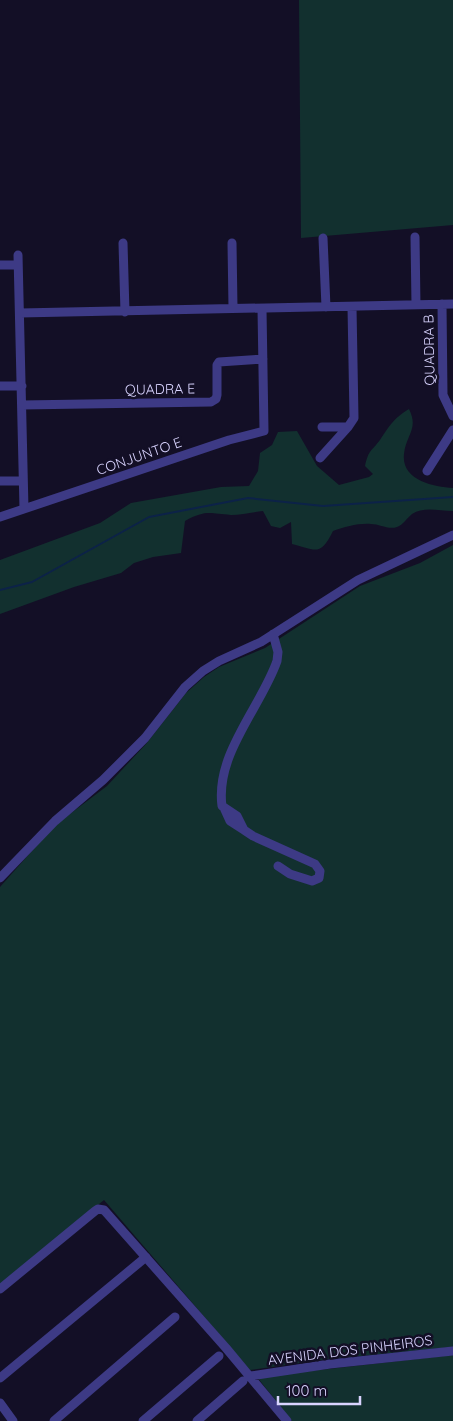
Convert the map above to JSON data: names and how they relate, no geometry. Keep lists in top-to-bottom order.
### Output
{
  "streets": {
    "street": [
      "QUADRA B",
      "QUADRA E",
      "CONJUNTO E",
      "AVENIDA DOS PINHEIROS"
    ]
  },
  "crossings": [
    ["QUADRA E", "CONJUNTO E"]
  ],
  "scale_bar": "100 m"
}
